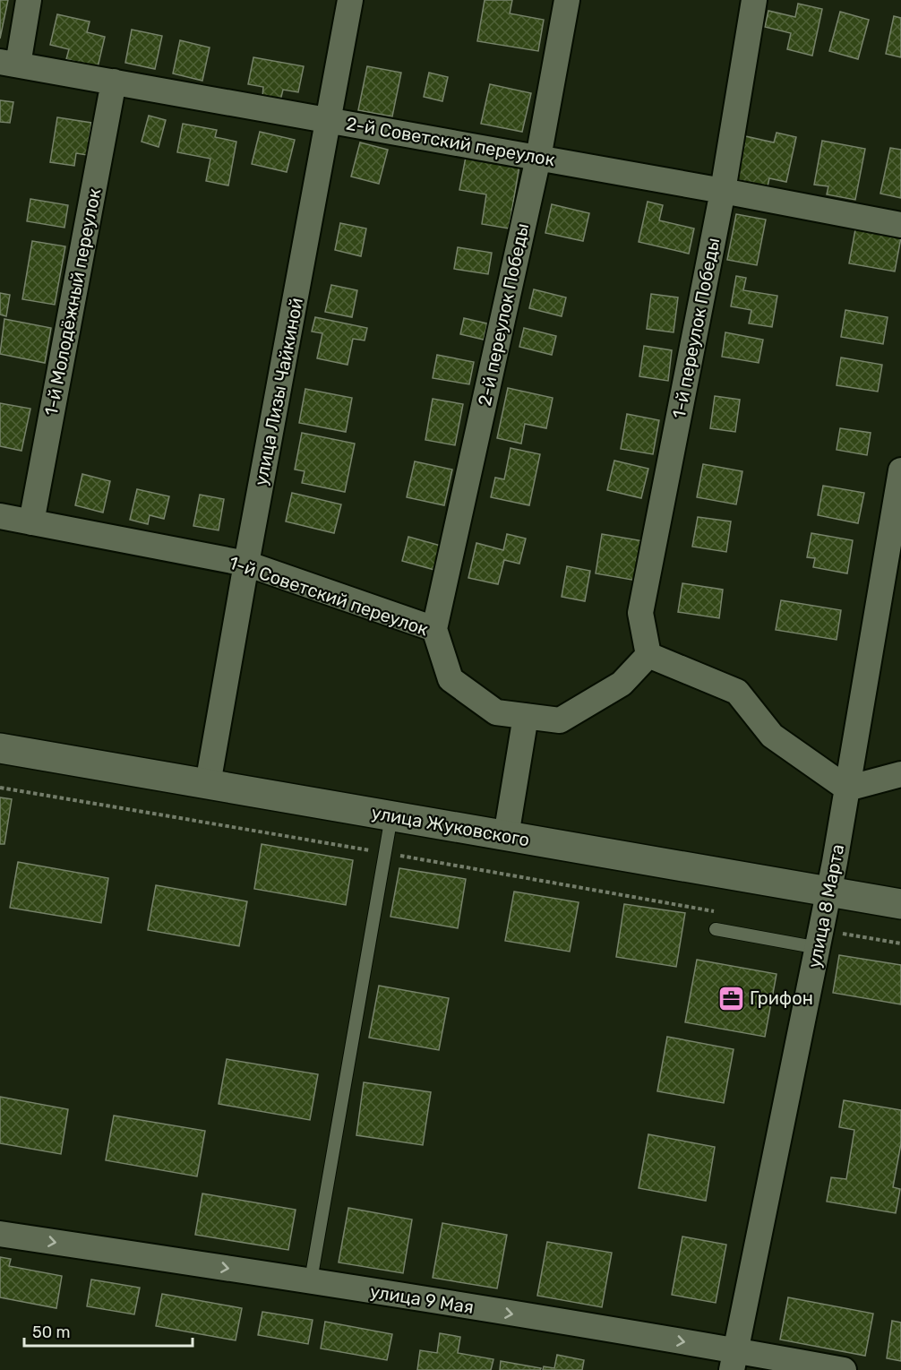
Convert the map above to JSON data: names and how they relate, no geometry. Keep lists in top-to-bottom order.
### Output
{
  "streets": {
    "street": [
      "2-й Советский переулок",
      "1-й Молодёжный переулок",
      "2-й переулок Победы",
      "1-й переулок Победы",
      "улица Лизы Чайкиной",
      "1-й Советский переулок",
      "улица Жуковского",
      "улица 8 Марта",
      "улица 9 Мая"
    ]
  },
  "crossings": [
    ["2-й Советский переулок", "1-й Молодёжный переулок"],
    ["2-й Советский переулок", "2-й переулок Победы"],
    ["2-й Советский переулок", "1-й переулок Победы"],
    ["2-й Советский переулок", "улица Лизы Чайкиной"],
    ["1-й Молодёжный переулок", "1-й Советский переулок"],
    ["2-й переулок Победы", "1-й Советский переулок"],
    ["1-й переулок Победы", "1-й Советский переулок"],
    ["улица Лизы Чайкиной", "1-й Советский переулок"],
    ["улица Лизы Чайкиной", "улица Жуковского"],
    ["улица Жуковского", "улица 8 Марта"],
    ["улица 8 Марта", "улица 9 Мая"]
  ],
  "one_way": ["улица 9 Мая"],
  "places": {
    "office": ["Грифон"]
  },
  "scale_bar": "50 m"
}
